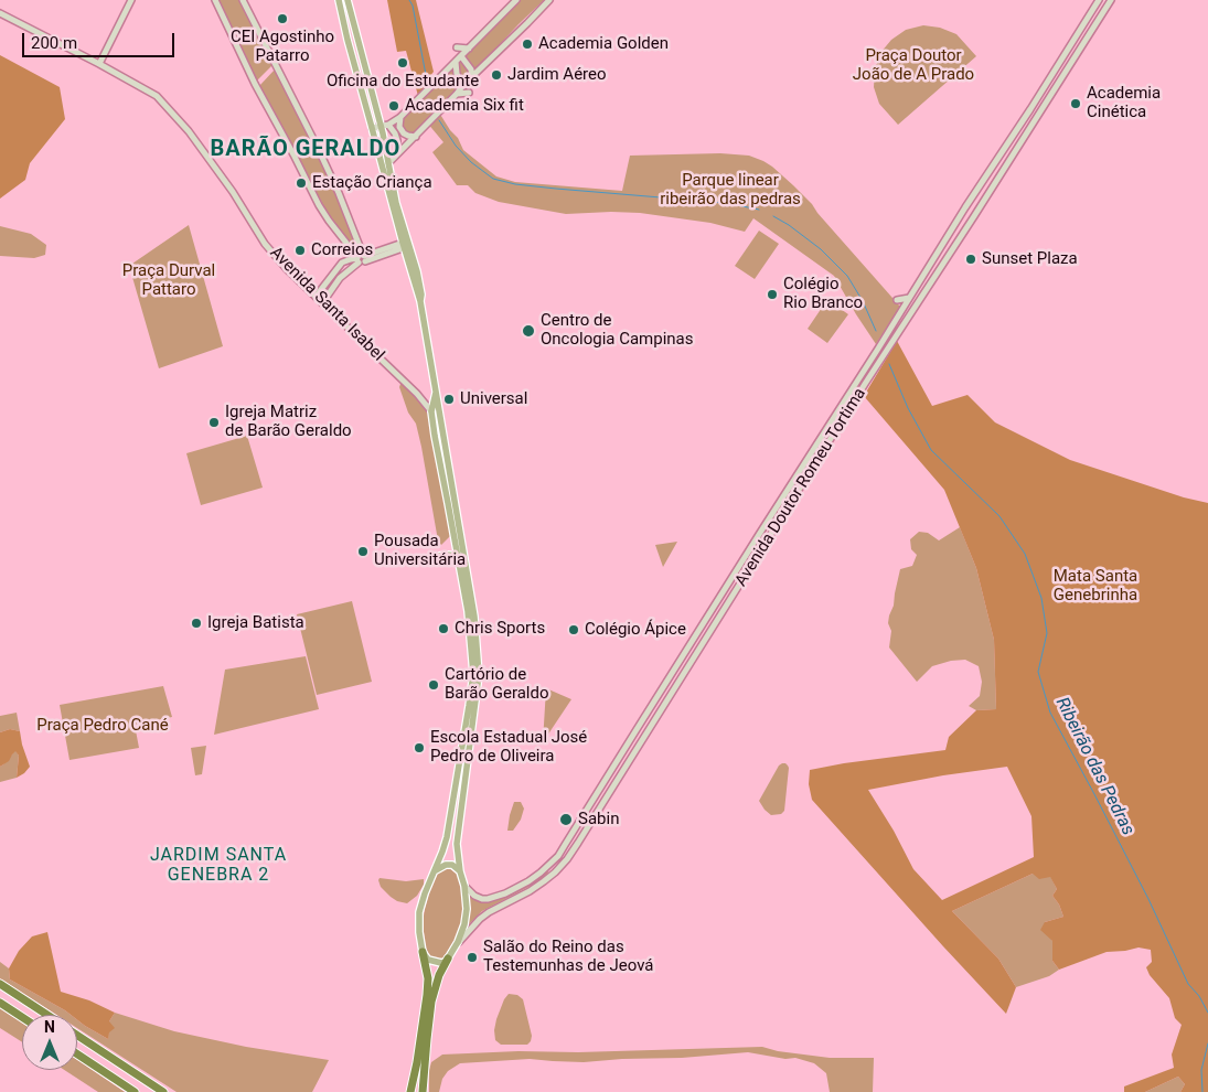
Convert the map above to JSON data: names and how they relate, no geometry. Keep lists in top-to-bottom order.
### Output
{
  "streets": {
    "main road": ["Avenida Santa Isabel", "Avenida Doutor Romeu Tortima"]
  },
  "districts": ["BARÃO GERALDO", "JARDIM SANTA GENEBRA 2"],
  "water": ["Ribeirão das Pedras"],
  "parks": [
    "Praça Doutor João de A Prado",
    "Parque linear ribeirão das pedras",
    "Praça Durval Pattaro",
    "Mata Santa Genebrinha",
    "Praça Pedro Cané"
  ],
  "places": [
    "CEI Agostinho Patarro",
    "Academia Golden",
    "Oficina do Estudante",
    "Jardim Aéreo",
    "Academia Cinética",
    "Academia Six fit",
    "Estação Criança",
    "Correios",
    "Sunset Plaza",
    "Colégio Rio Branco",
    "Centro de Oncologia Campinas",
    "Universal",
    "Igreja Matriz de Barão Geraldo",
    "Pousada Universitária",
    "Igreja Batista",
    "Chris Sports",
    "Colégio Ápice",
    "Cartório de Barão Geraldo",
    "Escola Estadual José Pedro de Oliveira",
    "Sabin",
    "Salão do Reino das Testemunhas de Jeová"
  ],
  "scale_bar": "200 m",
  "north": "top"
}
